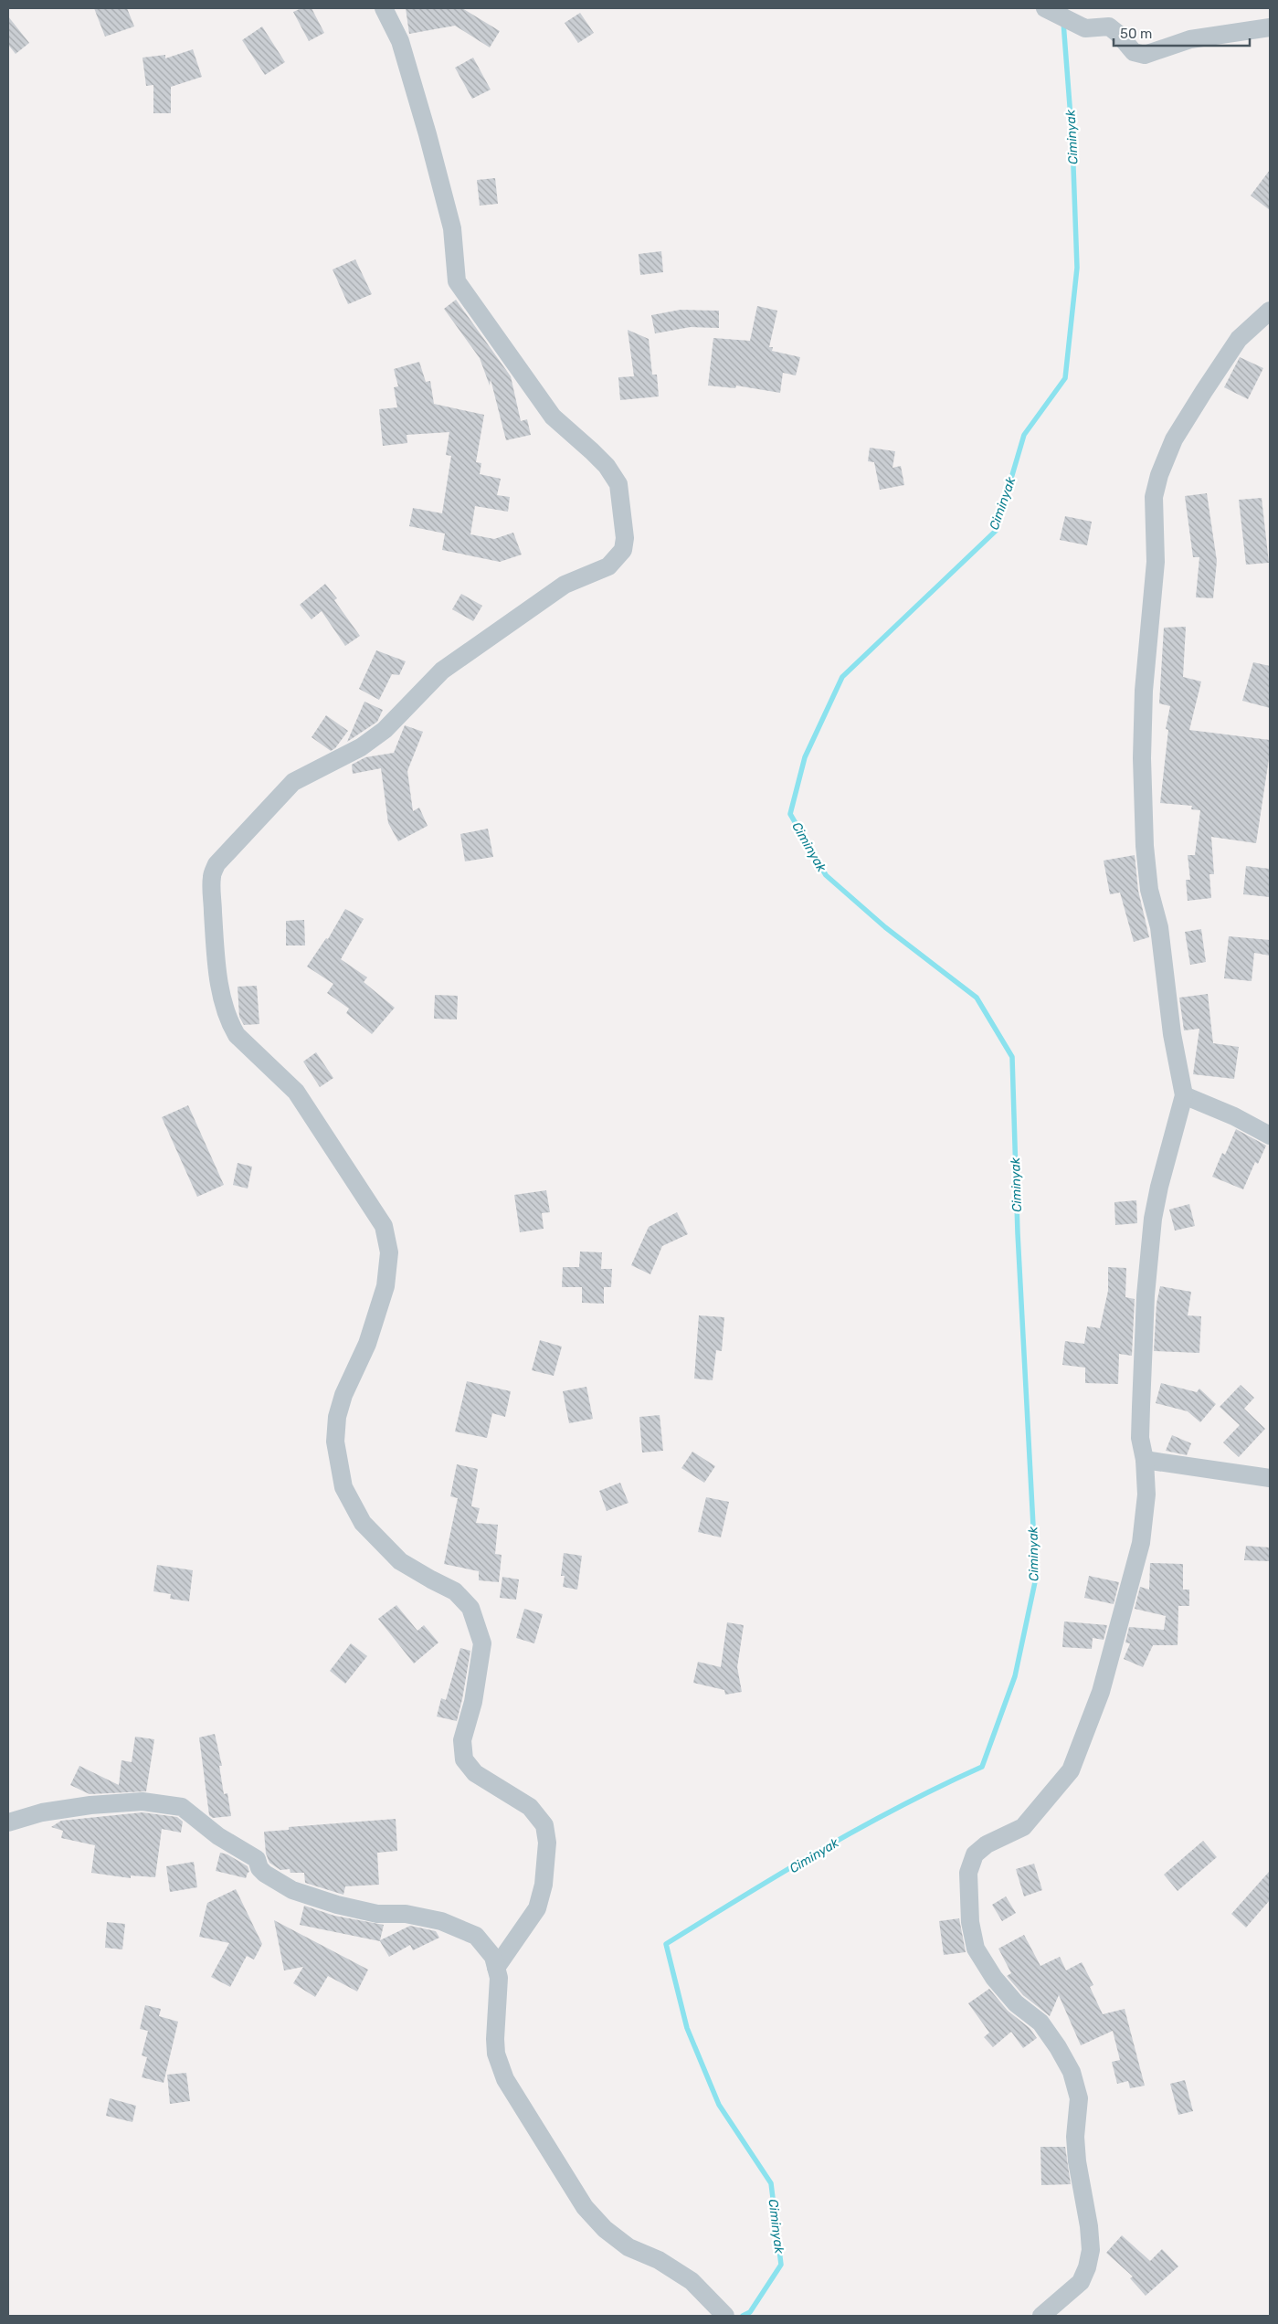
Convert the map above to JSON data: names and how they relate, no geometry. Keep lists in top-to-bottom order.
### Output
{
  "water": ["Ciminyak"],
  "scale_bar": "50 m"
}
